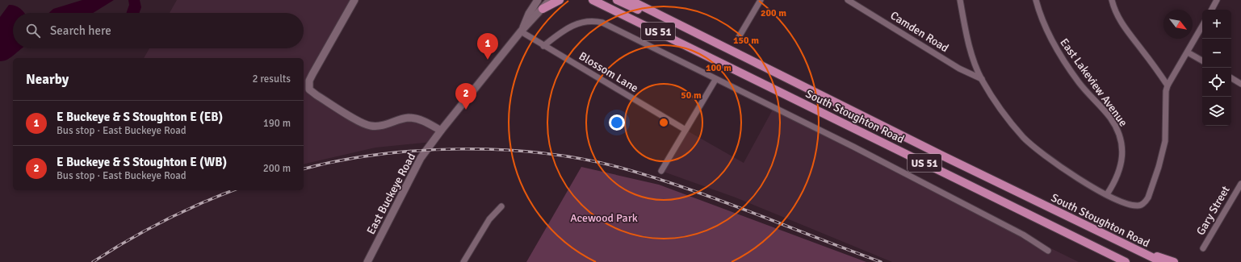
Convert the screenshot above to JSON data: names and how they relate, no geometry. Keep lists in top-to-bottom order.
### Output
{
  "streets": {
    "main road": ["US 51", "South Stoughton Road", "East Buckeye Road"],
    "street": [
      "Camden Road",
      "Blossom Lane",
      "East Lakeview Avenue",
      "Gary Street"
    ]
  },
  "crossings": [
    ["Blossom Lane", "East Buckeye Road"]
  ],
  "parks": ["Acewood Park"],
  "north": "bottom right",
  "page": {
    "map_buttons": ["+", "−"],
    "search": "Search here",
    "pins": ["1", "2"],
    "heading": ["Nearby", "2 results"],
    "list": [
      {
        "mark": "1",
        "name": "E Buckeye & S Stoughton E (EB)",
        "note": "Bus stop · East Buckeye Road",
        "value": "190 m"
      },
      {
        "mark": "2",
        "name": "E Buckeye & S Stoughton E (WB)",
        "note": "Bus stop · East Buckeye Road",
        "value": "200 m"
      }
    ]
  },
  "rings": [
    "200 m",
    "150 m",
    "100 m",
    "50 m"
  ]
}
